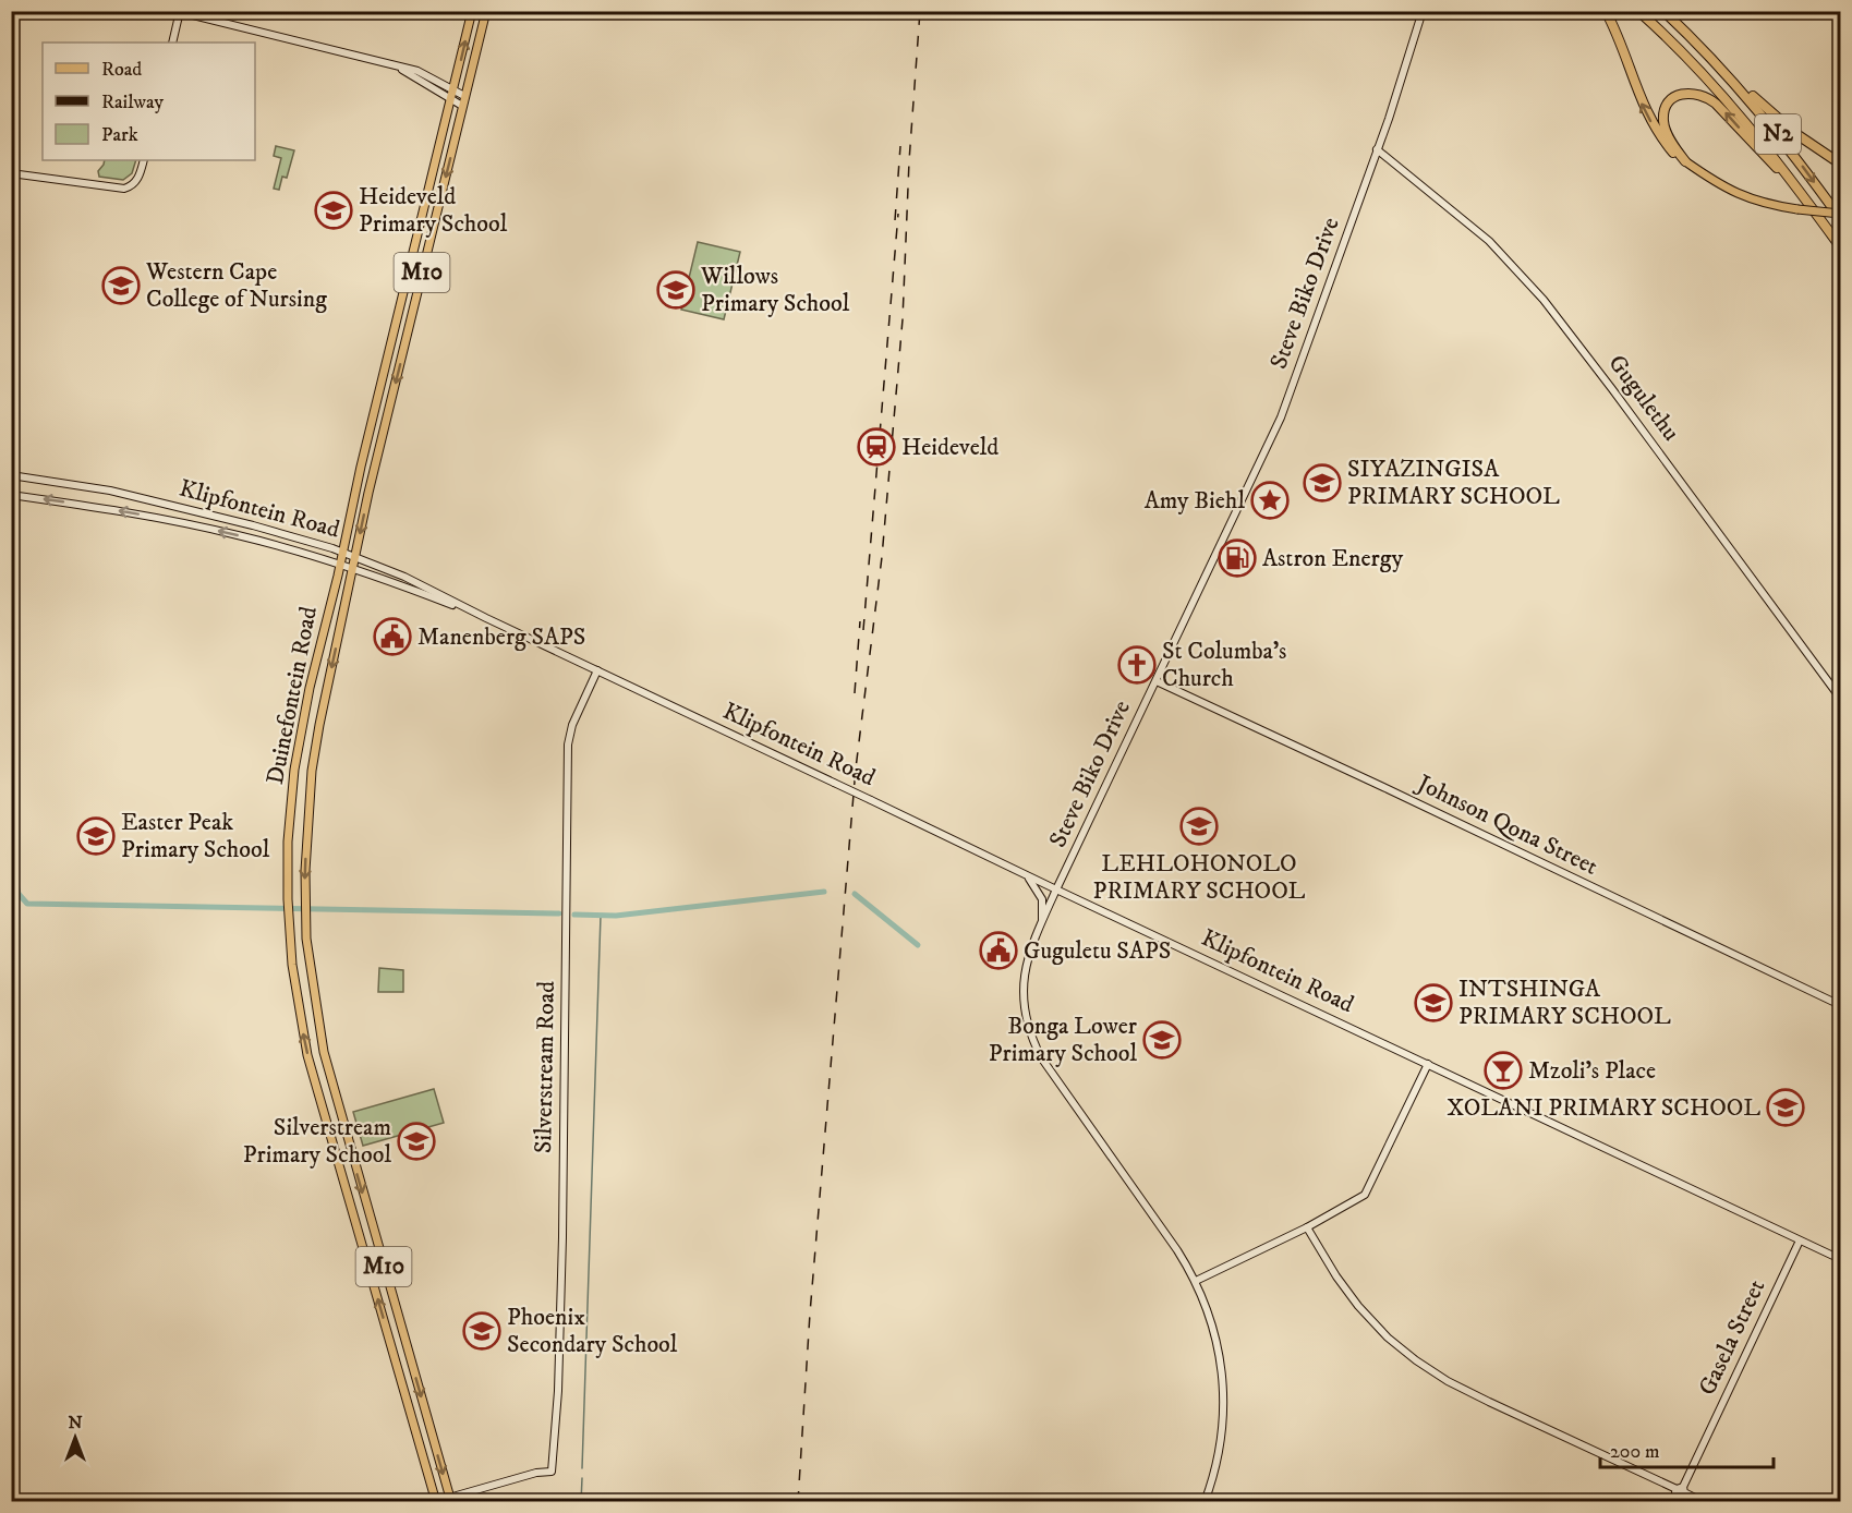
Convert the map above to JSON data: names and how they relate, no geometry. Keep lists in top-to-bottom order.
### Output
{
  "streets": {
    "highway": ["N2"],
    "main road": [
      "M10",
      "Steve Biko Drive",
      "Gugulethu",
      "Klipfontein Road",
      "Duinefontein Road",
      "Johnson Qona Street",
      "Silverstream Road",
      "Gasela Street"
    ]
  },
  "crossings": [
    ["Steve Biko Drive", "Gugulethu"],
    ["Steve Biko Drive", "Klipfontein Road"],
    ["Steve Biko Drive", "Johnson Qona Street"],
    ["Klipfontein Road", "Duinefontein Road"],
    ["Klipfontein Road", "Silverstream Road"],
    ["Klipfontein Road", "Gasela Street"],
    ["Duinefontein Road", "Silverstream Road"]
  ],
  "places": {
    "school or university": [
      "Heideveld Primary School",
      "Western Cape College of Nursing",
      "Willows Primary School",
      "SIYAZINGISA PRIMARY SCHOOL",
      "LEHLOHONOLO PRIMARY SCHOOL",
      "Easter Peak Primary School",
      "INTSHINGA PRIMARY SCHOOL",
      "Bonga Lower Primary School",
      "XOLANI PRIMARY SCHOOL",
      "Silverstream Primary School",
      "Phoenix Secondary School"
    ],
    "station": ["Heideveld"],
    "place": ["Amy Biehl"],
    "fuel station": ["Astron Energy"],
    "public building": ["Manenberg SAPS", "Guguletu SAPS"],
    "church": ["St Columba's Church"],
    "bar": ["Mzoli's Place"]
  },
  "legend": ["Road", "Railway", "Park"],
  "scale_bar": "200 m",
  "north": "top"
}
